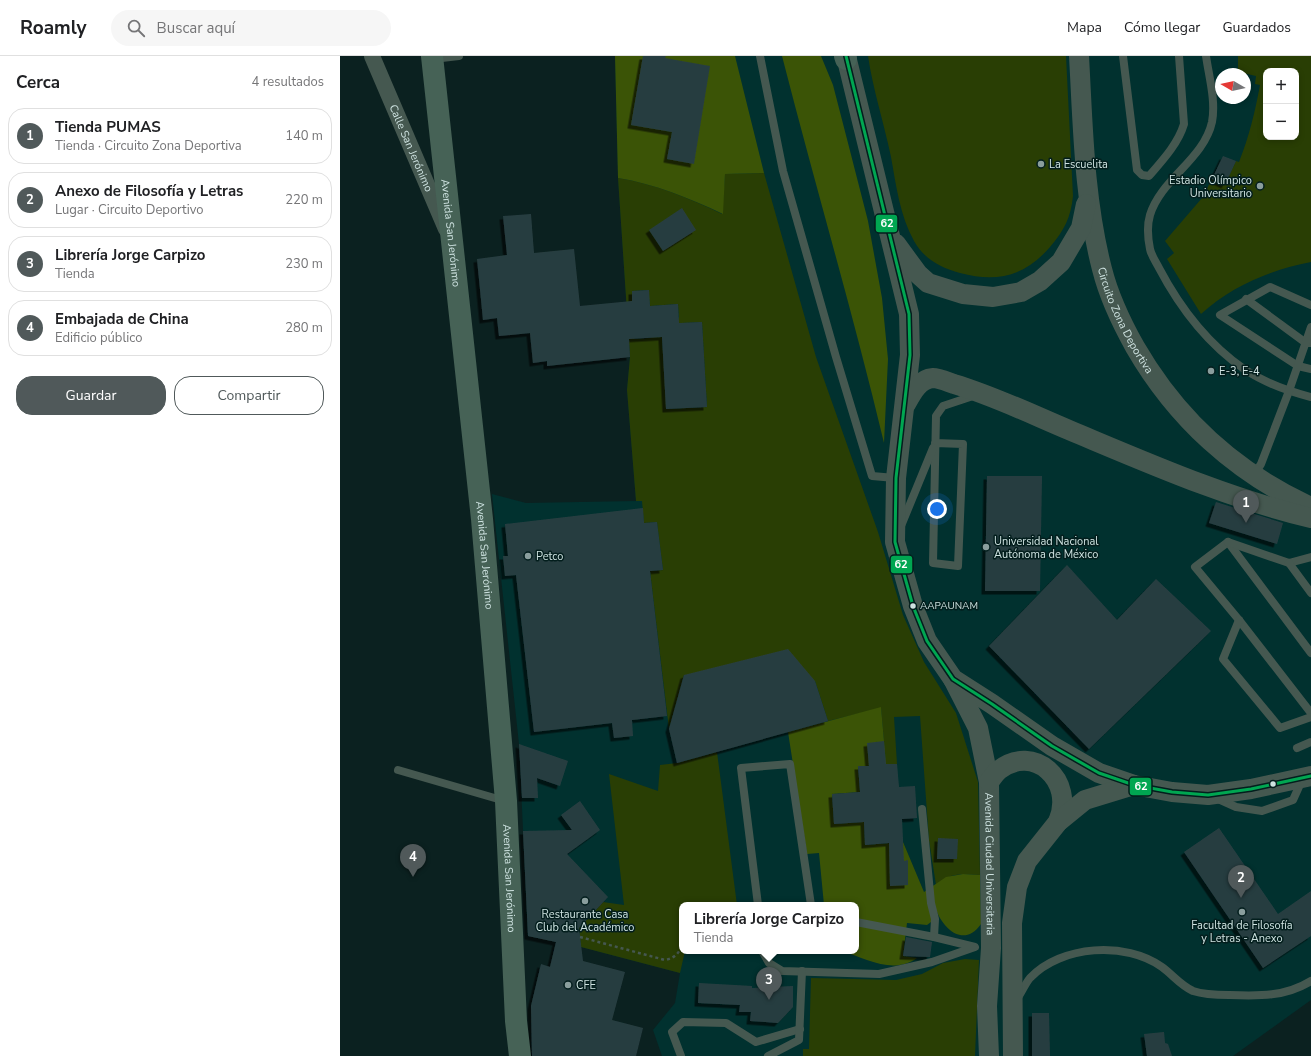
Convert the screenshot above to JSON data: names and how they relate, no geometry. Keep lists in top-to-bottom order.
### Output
{
  "streets": {
    "main road": ["Avenida San Jerónimo"],
    "street": ["Calle San Jerónimo", "Circuito Zona Deportiva", "Avenida Ciudad Universitaria"]
  },
  "crossings": [
    ["Calle San Jerónimo", "Avenida San Jerónimo"]
  ],
  "places": [
    "La Escuelita",
    "Estadio Olímpico Universitario",
    "E-3, E-4",
    "Universidad Nacional Autónoma de México",
    "Petco",
    "AAPAUNAM",
    "Restaurante Casa Club del Académico",
    "Facultad de Filosofía y Letras - Anexo",
    "CFE"
  ],
  "lines": ["transit line 62"],
  "north": "left",
  "page": {
    "header": "Roamly",
    "search": "Buscar aquí",
    "nav": ["Mapa", "Cómo llegar", "Guardados"],
    "heading": ["Cerca", "4 resultados"],
    "map_buttons": ["+", "−"],
    "list": [
      {
        "mark": "1",
        "name": "Tienda PUMAS",
        "note": "Tienda · Circuito Zona Deportiva",
        "value": "140 m"
      },
      {
        "mark": "2",
        "name": "Anexo de Filosofía y Letras",
        "note": "Lugar · Circuito Deportivo",
        "value": "220 m"
      },
      {
        "mark": "3",
        "name": "Librería Jorge Carpizo",
        "note": "Tienda",
        "value": "230 m"
      },
      {
        "mark": "4",
        "name": "Embajada de China",
        "note": "Edificio público",
        "value": "280 m"
      }
    ],
    "buttons": ["Guardar", "Compartir"],
    "pins": [
      "1",
      "4",
      "2",
      "3"
    ],
    "popup": ["Librería Jorge Carpizo", "Tienda"]
  }
}
